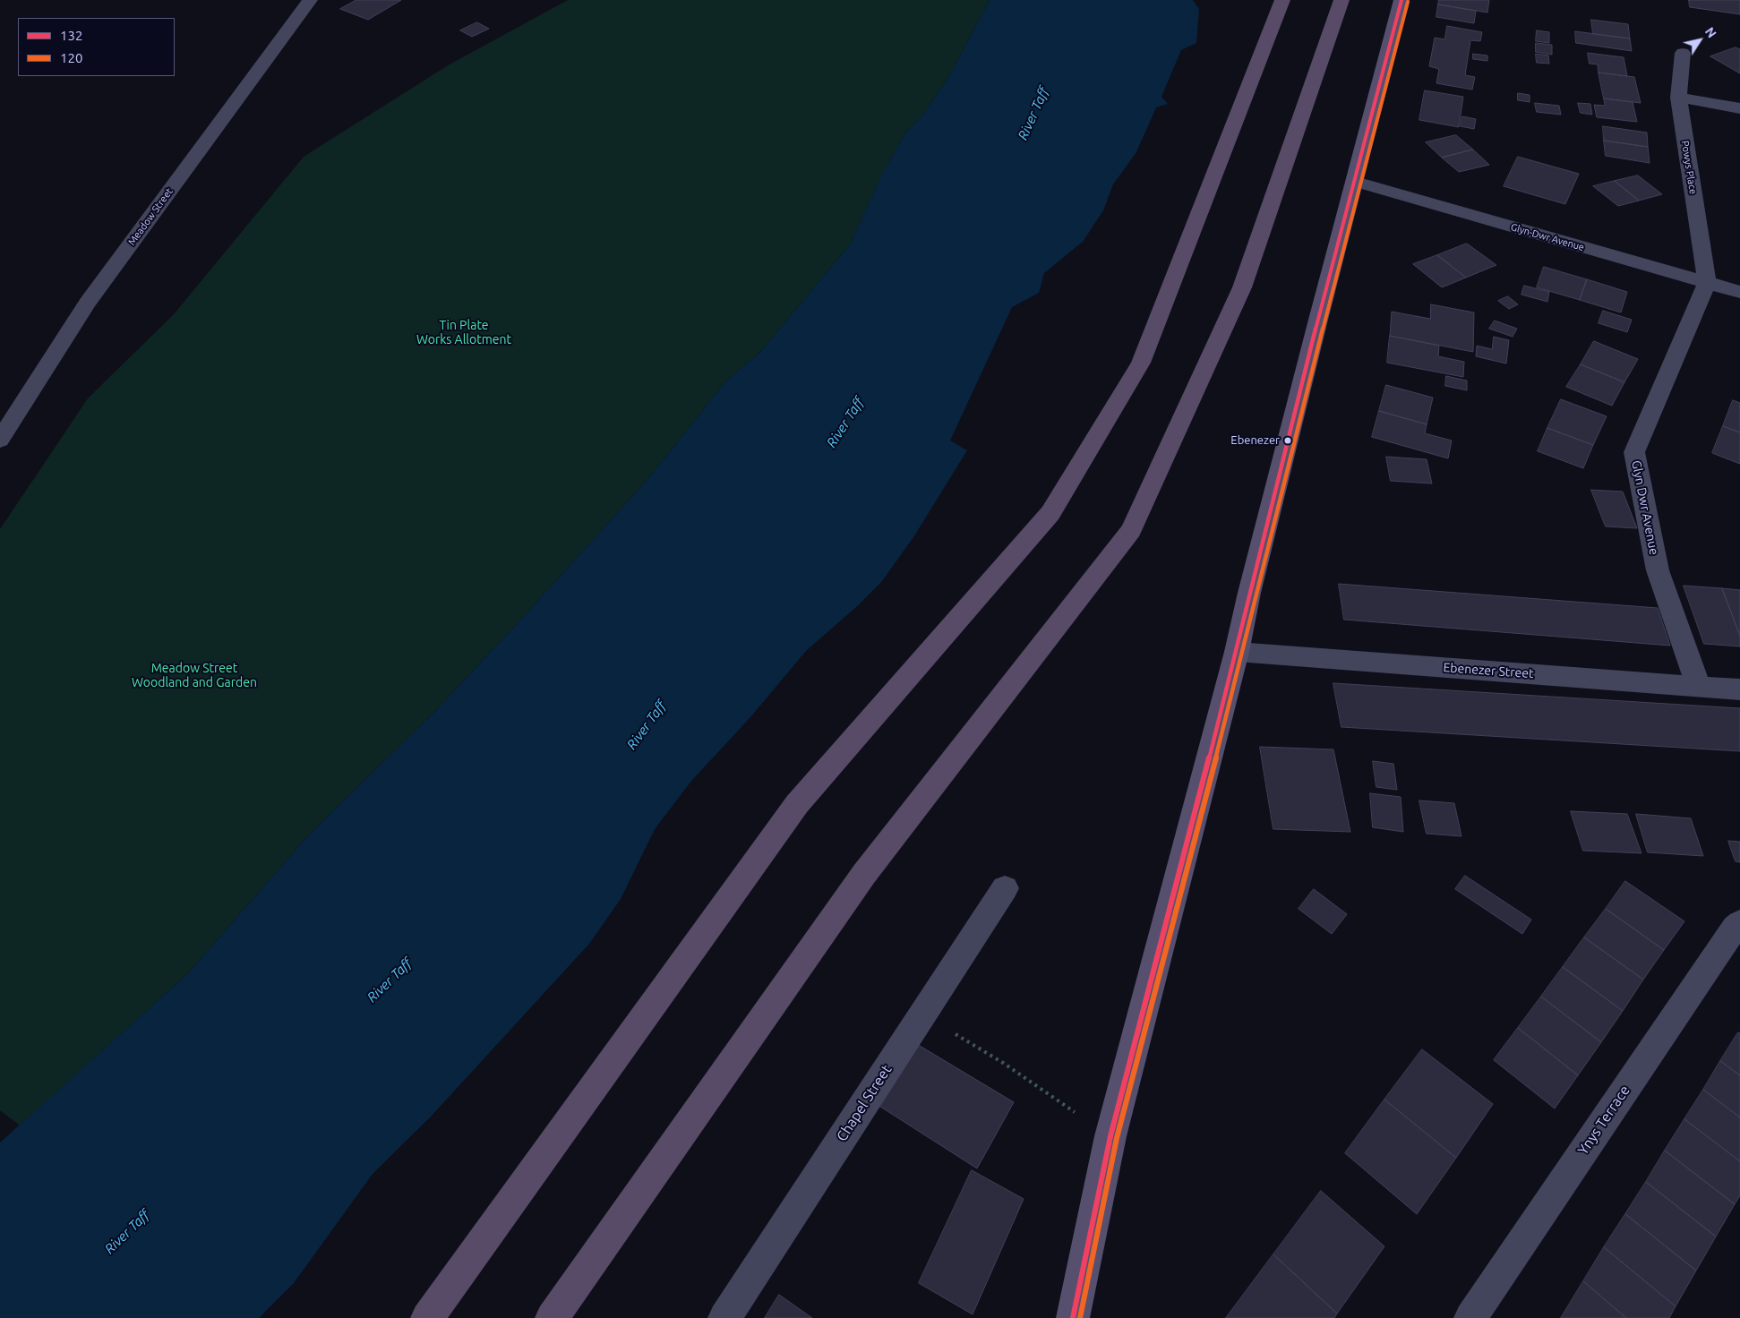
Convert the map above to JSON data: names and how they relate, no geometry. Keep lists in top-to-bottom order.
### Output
{
  "streets": {
    "street": [
      "Powys Place",
      "Meadow Street",
      "Glyn-Dwr Avenue",
      "Glyn Dwr Avenue",
      "Ebenezer Street",
      "Chapel Street",
      "Ynys Terrace"
    ]
  },
  "crossings": [
    ["Powys Place", "Glyn-Dwr Avenue"],
    ["Powys Place", "Glyn Dwr Avenue"],
    ["Glyn-Dwr Avenue", "Glyn Dwr Avenue"],
    ["Glyn Dwr Avenue", "Ebenezer Street"]
  ],
  "water": ["River Taff"],
  "parks": ["Tin Plate Works Allotment", "Meadow Street Woodland and Garden"],
  "places": ["Ebenezer"],
  "lines": ["transit line 132", "transit line 120"],
  "legend": ["132", "120"],
  "north": "top right"
}
